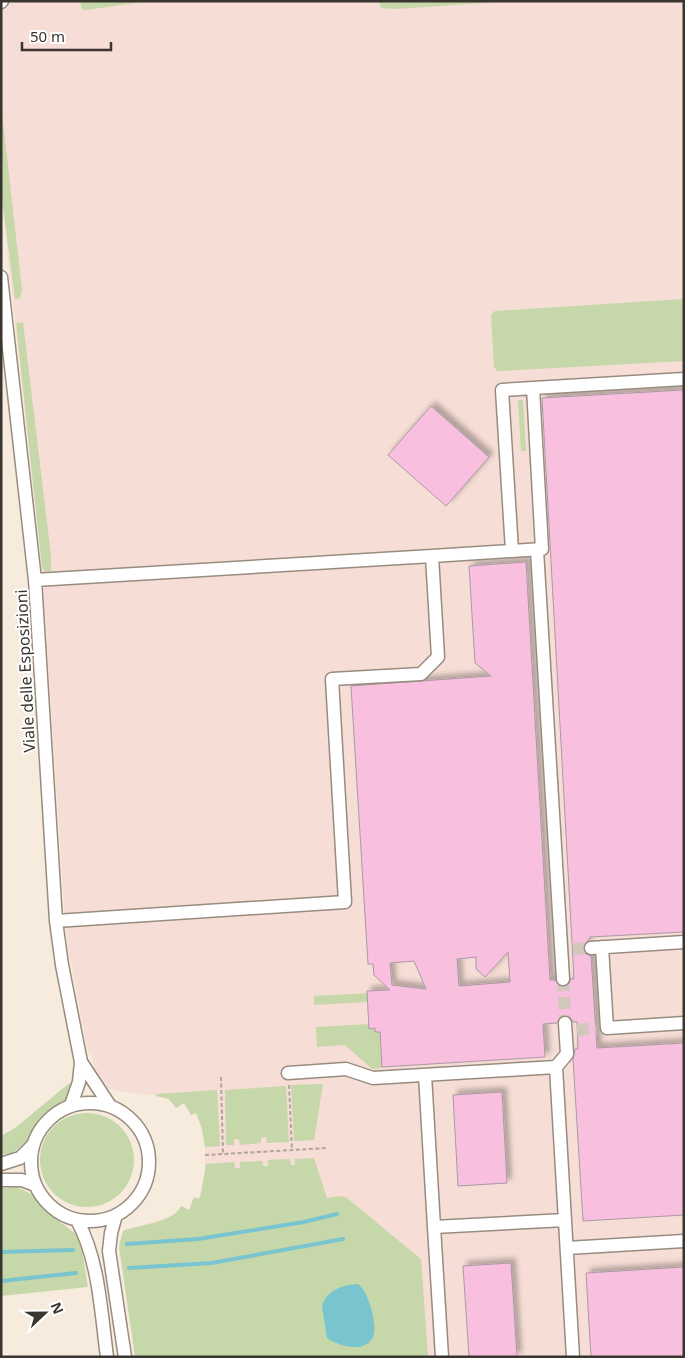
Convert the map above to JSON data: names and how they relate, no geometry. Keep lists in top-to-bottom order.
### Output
{
  "streets": {
    "street": ["Viale delle Esposizioni"]
  },
  "scale_bar": "50 m",
  "north": "right"
}
